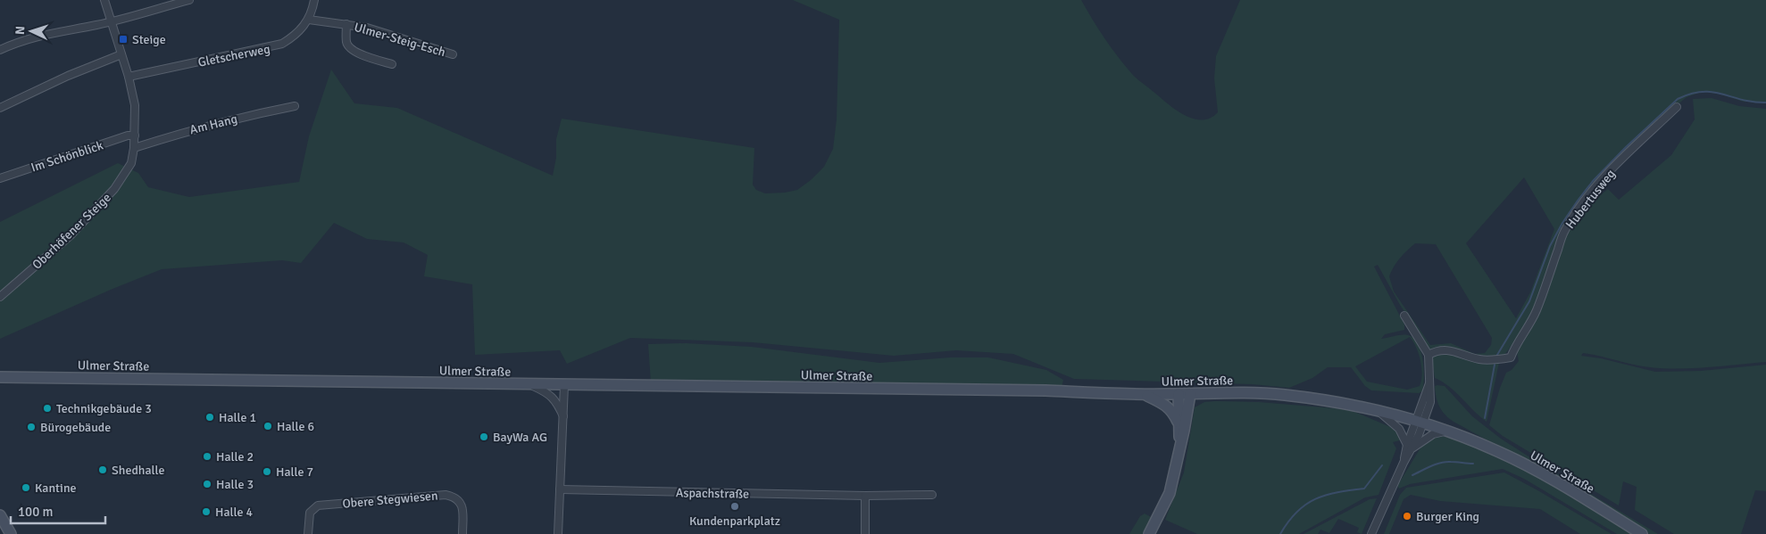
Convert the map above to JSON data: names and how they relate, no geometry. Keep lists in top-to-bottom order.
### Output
{
  "streets": {
    "main road": ["Ulmer Straße"],
    "street": [
      "Ulmer-Steig-Esch",
      "Gletscherweg",
      "Am Hang",
      "Im Schönblick",
      "Hubertusweg",
      "Oberhöfener Steige",
      "Aspachstraße",
      "Obere Stegwiesen"
    ]
  },
  "crossings": [
    ["Ulmer-Steig-Esch", "Gletscherweg"],
    ["Gletscherweg", "Oberhöfener Steige"],
    ["Am Hang", "Oberhöfener Steige"],
    ["Im Schönblick", "Oberhöfener Steige"]
  ],
  "places": {
    "transit": ["Steige"],
    "other": [
      "Technikgebäude 3",
      "Halle 1",
      "Halle 6",
      "Bürogebäude",
      "BayWa AG",
      "Halle 2",
      "Shedhalle",
      "Halle 7",
      "Halle 3",
      "Kantine",
      "Kundenparkplatz",
      "Halle 4",
      "Burger King"
    ]
  },
  "scale_bar": "100 m",
  "north": "left"
}
